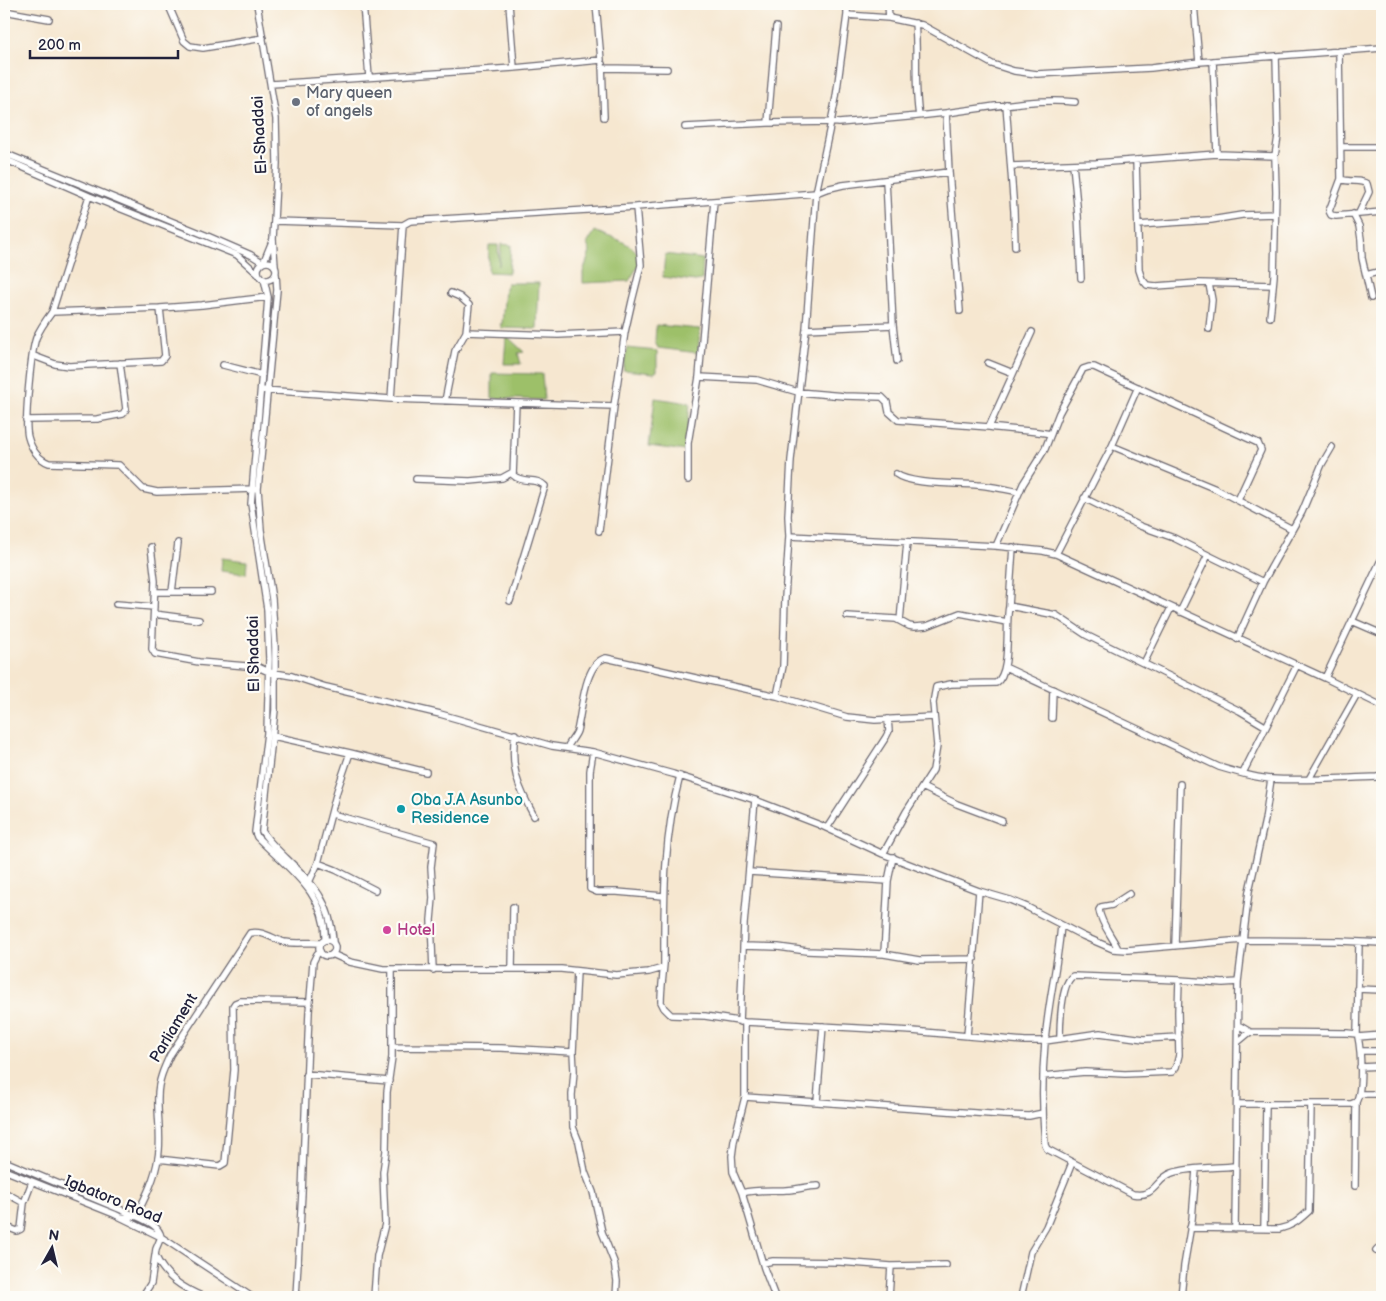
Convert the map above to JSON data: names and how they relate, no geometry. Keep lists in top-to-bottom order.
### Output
{
  "streets": {
    "street": [
      "El-Shaddai",
      "El Shaddai",
      "Parliament",
      "Igbatoro Road"
    ]
  },
  "crossings": [
    ["El Shaddai", "Parliament"],
    ["Parliament", "Igbatoro Road"]
  ],
  "places": ["Mary queen of angels", "Oba J.A Asunbo Residence", "Hotel"],
  "scale_bar": "200 m",
  "north": "top"
}
